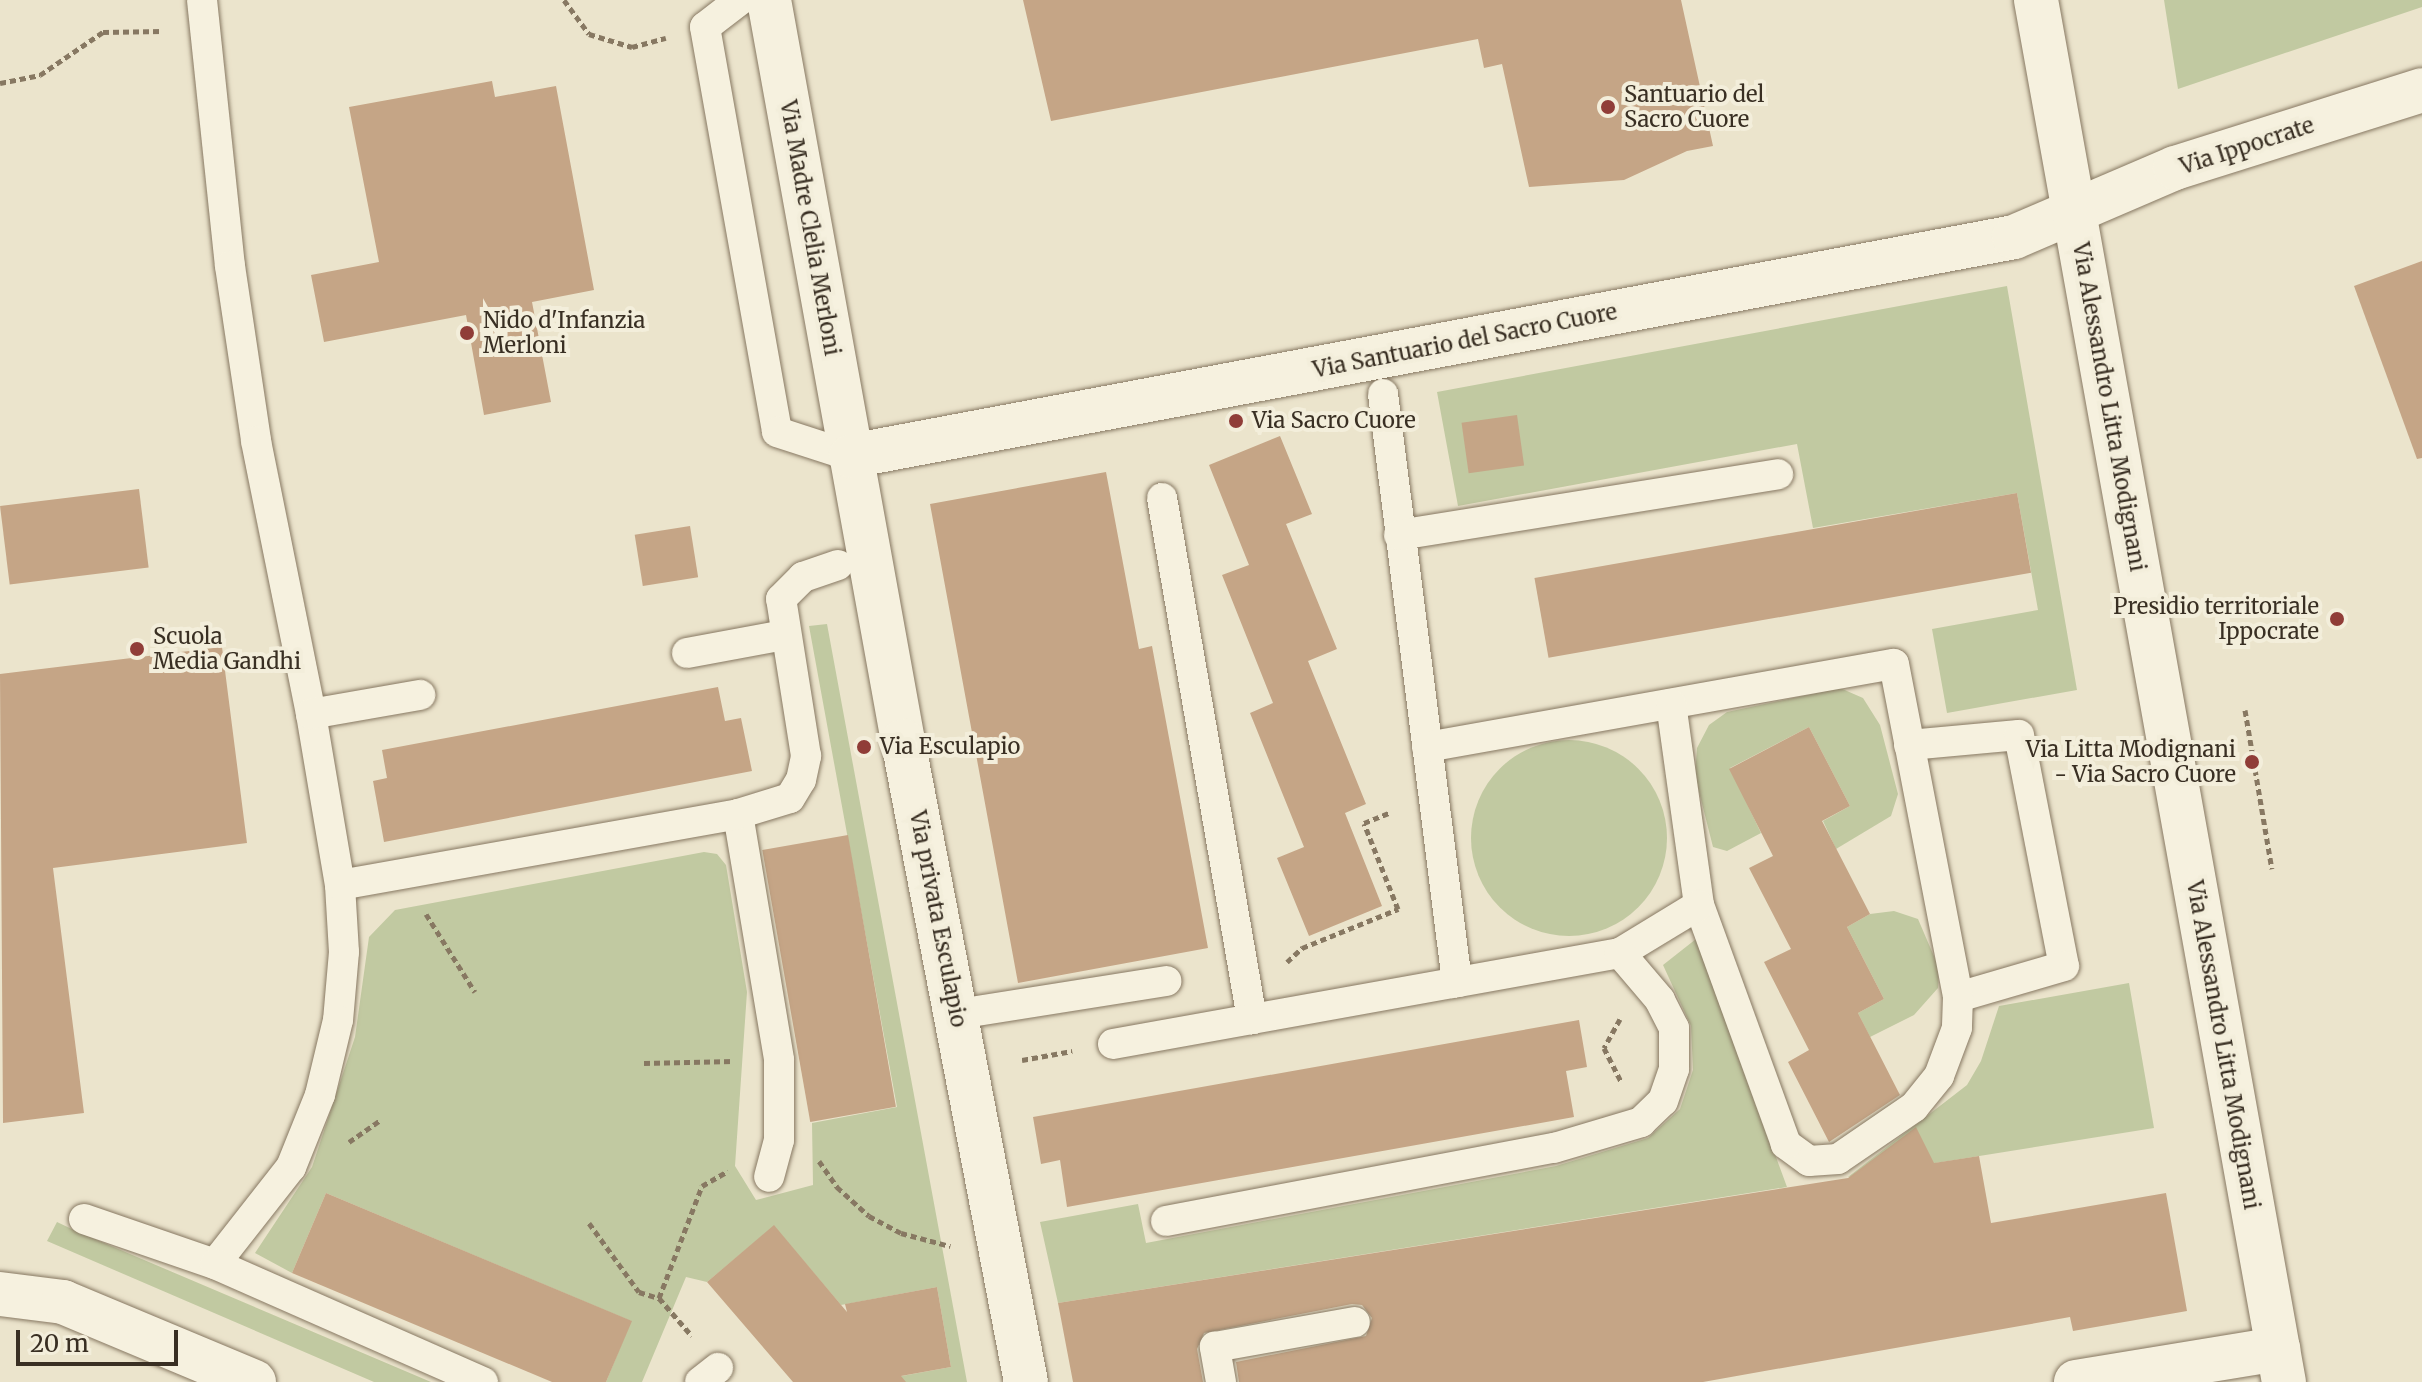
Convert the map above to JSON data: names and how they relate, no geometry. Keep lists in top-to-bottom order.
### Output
{
  "streets": {
    "street": [
      "Via Ippocrate",
      "Via Madre Clelia Merloni",
      "Via Santuario del Sacro Cuore",
      "Via Alessandro Litta Modignani",
      "Via privata Esculapio"
    ]
  },
  "crossings": [
    ["Via Ippocrate", "Via Santuario del Sacro Cuore"],
    ["Via Ippocrate", "Via Alessandro Litta Modignani"],
    ["Via Madre Clelia Merloni", "Via Santuario del Sacro Cuore"],
    ["Via Madre Clelia Merloni", "Via privata Esculapio"],
    ["Via Santuario del Sacro Cuore", "Via Alessandro Litta Modignani"],
    ["Via Santuario del Sacro Cuore", "Via privata Esculapio"]
  ],
  "places": [
    "Santuario del Sacro Cuore",
    "Nido d'Infanzia Merloni",
    "Via Sacro Cuore",
    "Presidio territoriale Ippocrate",
    "Scuola Media Gandhi",
    "Via Esculapio",
    "Via Litta Modignani - Via Sacro Cuore"
  ],
  "scale_bar": "20 m"
}
